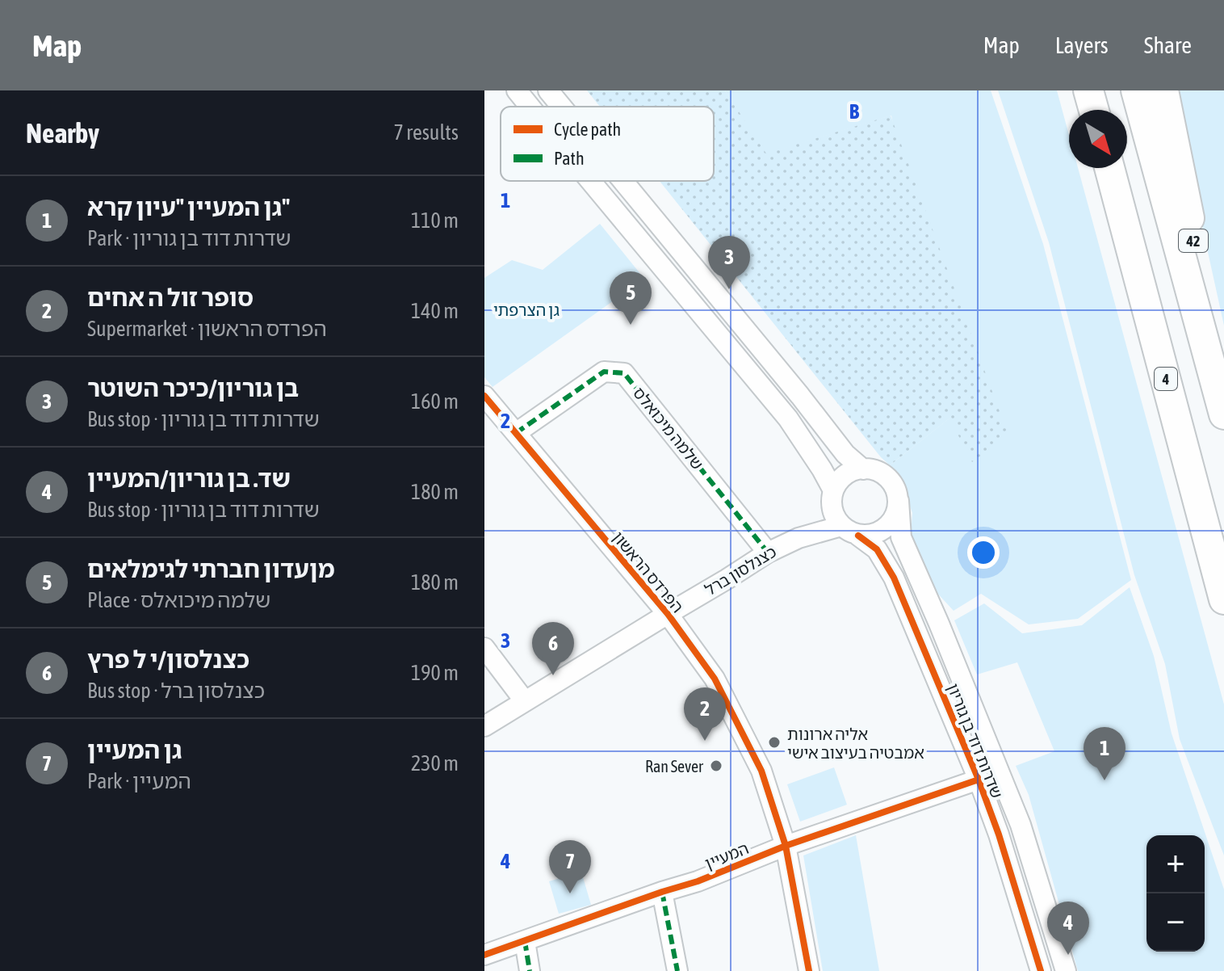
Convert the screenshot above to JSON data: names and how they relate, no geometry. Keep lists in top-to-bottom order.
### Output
{
  "streets": {
    "highway": ["42", "4"],
    "street": [
      "שלמה מיכואלס",
      "כצנלסון ברל",
      "הפרדס הראשון",
      "שדרות דוד בן גוריון",
      "המעיין"
    ]
  },
  "crossings": [
    ["שלמה מיכואלס", "כצנלסון ברל"],
    ["שלמה מיכואלס", "הפרדס הראשון"],
    ["כצנלסון ברל", "הפרדס הראשון"],
    ["כצנלסון ברל", "שדרות דוד בן גוריון"],
    ["הפרדס הראשון", "המעיין"],
    ["שדרות דוד בן גוריון", "המעיין"]
  ],
  "parks": ["גן הצרפתי"],
  "places": ["אליה ארונות אמבטיה בעיצוב אישי", "Ran Sever"],
  "legend": ["Cycle path", "Path"],
  "north": "bottom right",
  "page": {
    "header": "Map",
    "nav": ["Map", "Layers", "Share"],
    "heading": ["Nearby", "7 results"],
    "list": [
      {
        "mark": "1",
        "name": "גן המעיין \"עיון קרא\"",
        "note": "Park · שדרות דוד בן גוריון",
        "value": "110 m"
      },
      {
        "mark": "2",
        "name": "סופר זול ה אחים",
        "note": "Supermarket · הפרדס הראשון",
        "value": "140 m"
      },
      {
        "mark": "3",
        "name": "בן גוריון/כיכר השוטר",
        "note": "Bus stop · שדרות דוד בן גוריון",
        "value": "160 m"
      },
      {
        "mark": "4",
        "name": "שד. בן גוריון/המעיין",
        "note": "Bus stop · שדרות דוד בן גוריון",
        "value": "180 m"
      },
      {
        "mark": "5",
        "name": "מןעדון חברתי לגימלאים",
        "note": "Place · שלמה מיכואלס",
        "value": "180 m"
      },
      {
        "mark": "6",
        "name": "כצנלסון/י ל פרץ",
        "note": "Bus stop · כצנלסון ברל",
        "value": "190 m"
      },
      {
        "mark": "7",
        "name": "גן המעיין",
        "note": "Park · המעיין",
        "value": "230 m"
      }
    ],
    "pins": [
      "3",
      "5",
      "6",
      "2",
      "1",
      "7",
      "4"
    ],
    "map_buttons": ["+", "−"]
  },
  "grid": {
    "columns": ["B"],
    "rows": [
      "1",
      "2",
      "3",
      "4"
    ]
  }
}
